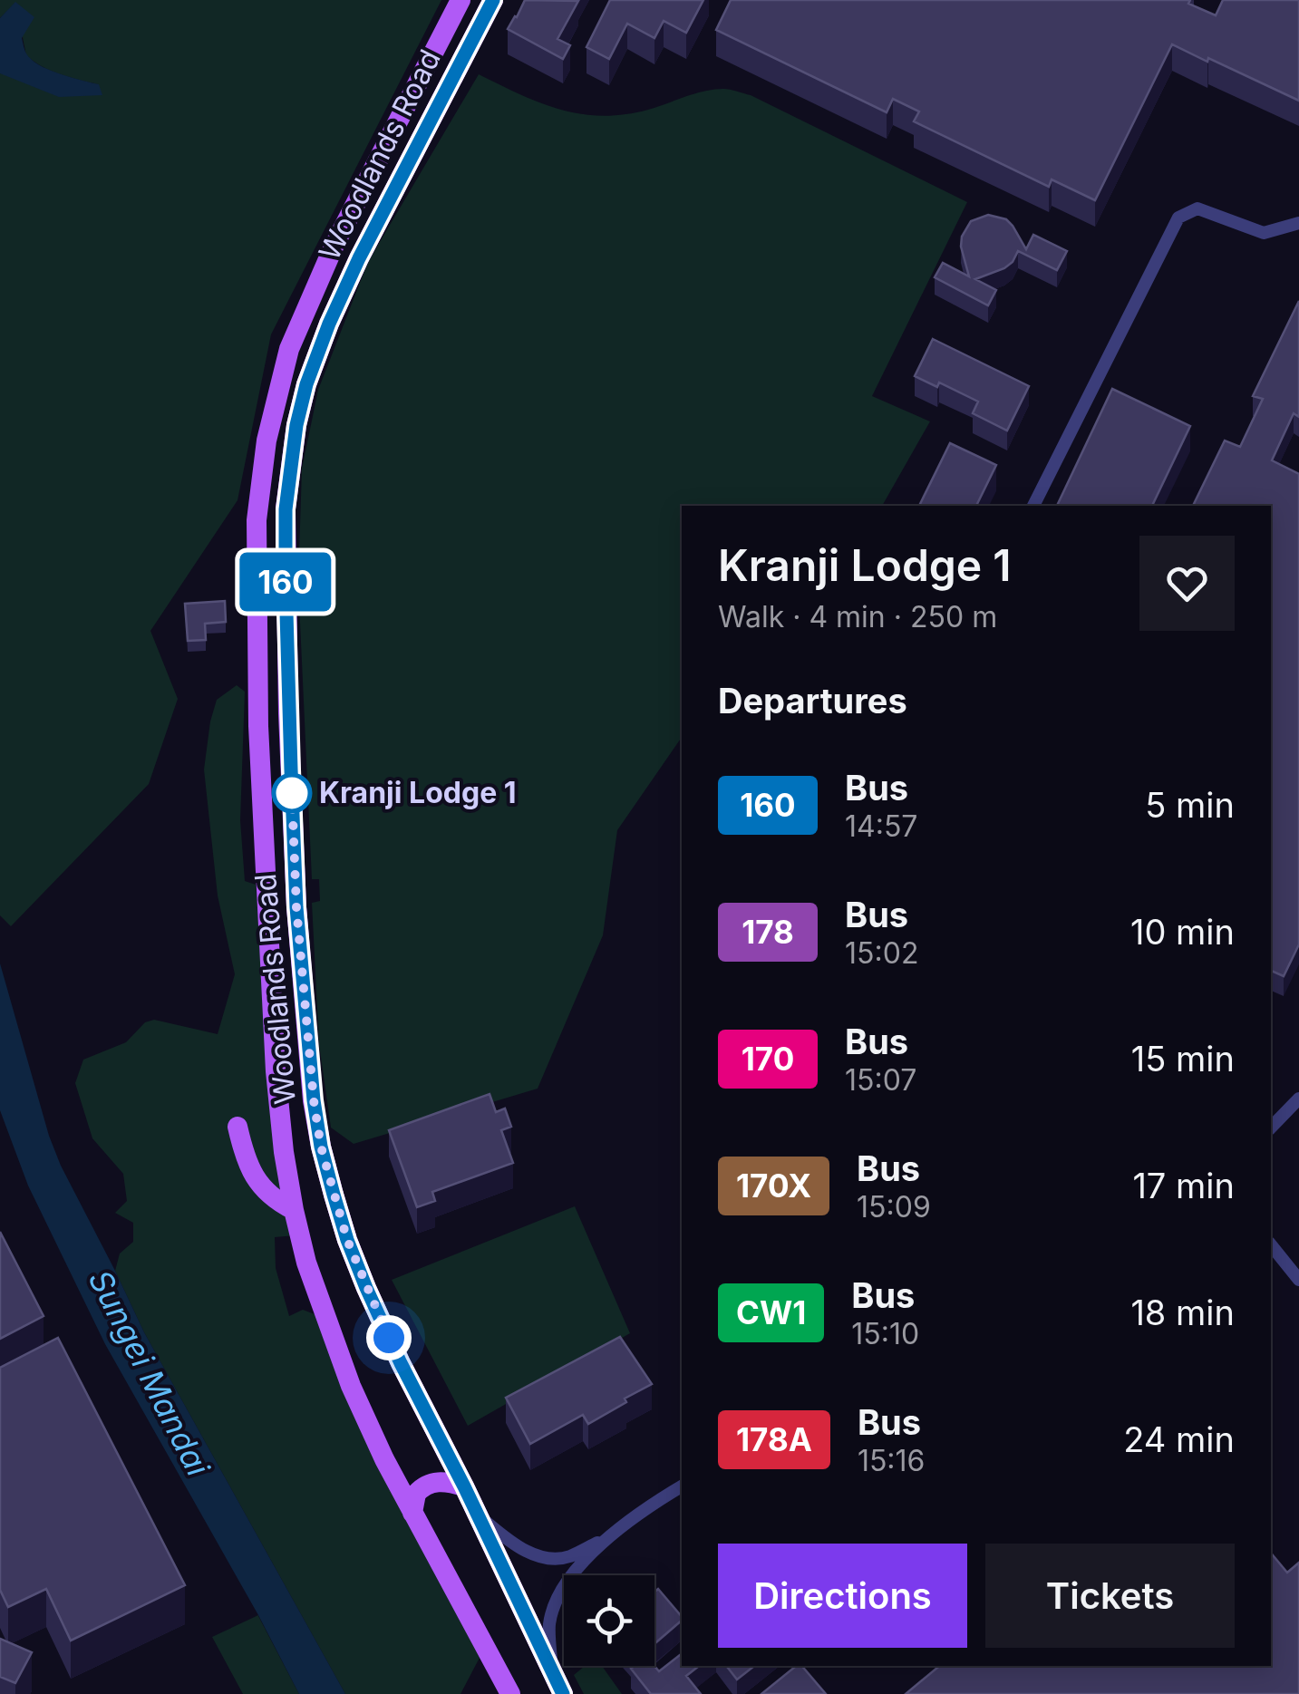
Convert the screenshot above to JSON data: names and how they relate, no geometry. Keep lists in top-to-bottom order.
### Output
{
  "streets": {
    "main road": ["Woodlands Road"]
  },
  "water": ["Sungei Mandai"],
  "places": ["Kranji Lodge 1"],
  "lines": ["bus line 160"],
  "page": {
    "on_map": "160",
    "heading": [
      ["Kranji Lodge 1", "Walk · 4 min · 250 m"],
      "Departures"
    ],
    "list": [
      {
        "mark": "160",
        "name": "Bus",
        "note": "14:57",
        "value": "5 min"
      },
      {
        "mark": "178",
        "name": "Bus",
        "note": "15:02",
        "value": "10 min"
      },
      {
        "mark": "170",
        "name": "Bus",
        "note": "15:07",
        "value": "15 min"
      },
      {
        "mark": "170X",
        "name": "Bus",
        "note": "15:09",
        "value": "17 min"
      },
      {
        "mark": "CW1",
        "name": "Bus",
        "note": "15:10",
        "value": "18 min"
      },
      {
        "mark": "178A",
        "name": "Bus",
        "note": "15:16",
        "value": "24 min"
      }
    ],
    "buttons": ["Directions", "Tickets"]
  }
}
